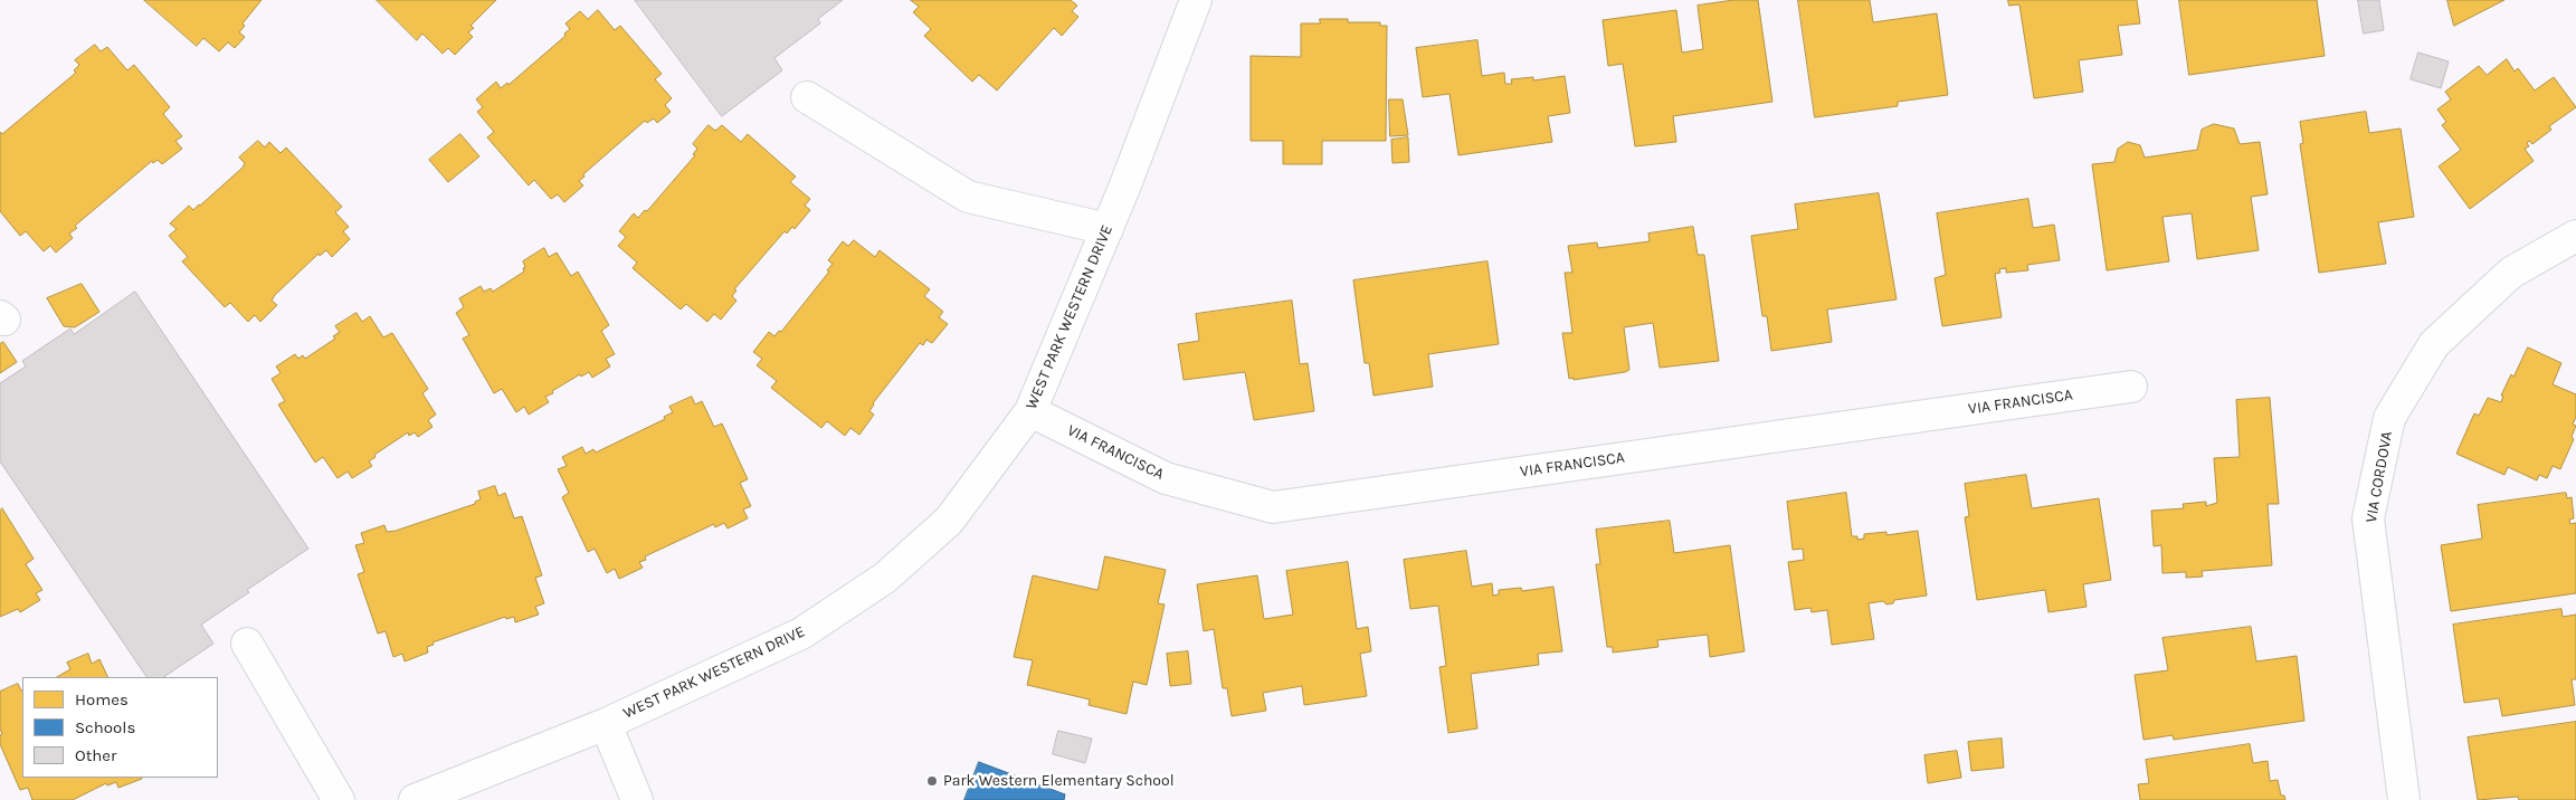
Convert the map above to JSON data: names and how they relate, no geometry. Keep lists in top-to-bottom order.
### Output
{
  "streets": {
    "street": ["WEST PARK WESTERN DRIVE", "VIA FRANCISCA", "VIA CORDOVA"]
  },
  "crossings": [
    ["WEST PARK WESTERN DRIVE", "VIA FRANCISCA"]
  ],
  "places": ["Park Western Elementary School"],
  "legend": ["Homes", "Schools", "Other"]
}
